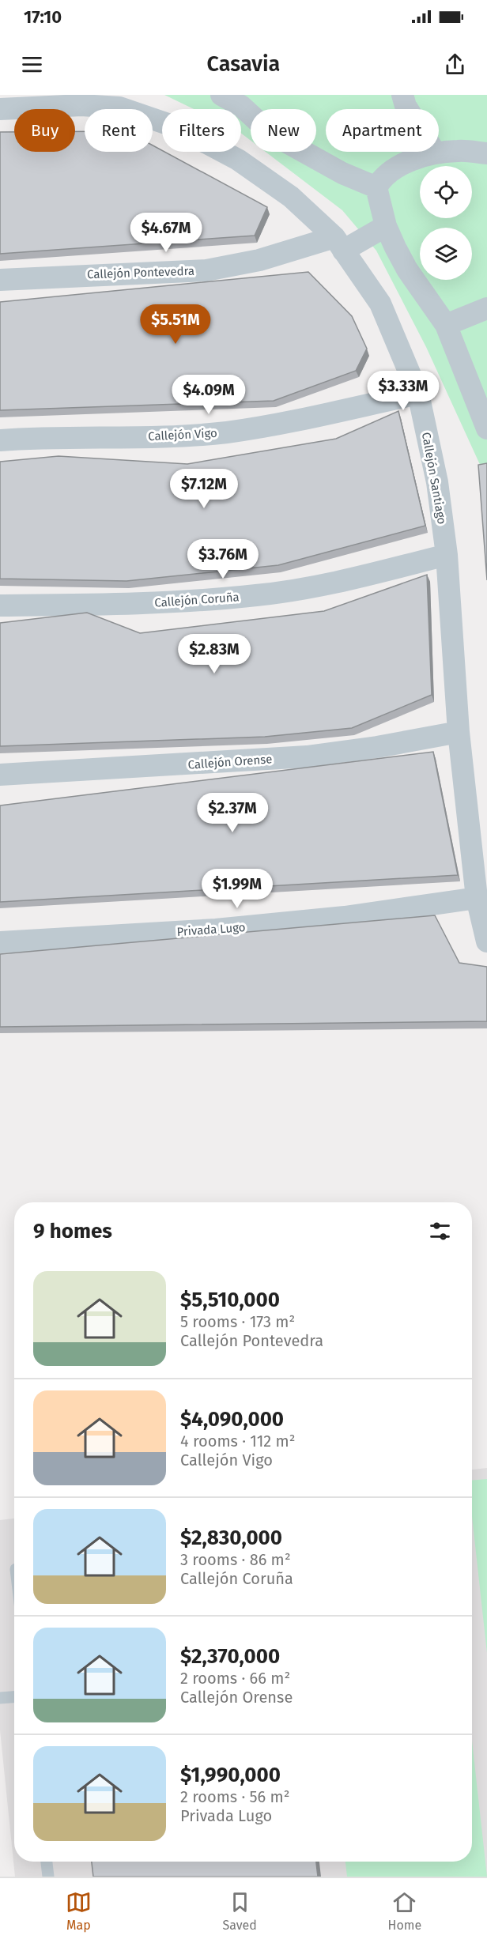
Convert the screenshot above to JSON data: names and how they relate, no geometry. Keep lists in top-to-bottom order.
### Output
{
  "streets": {
    "street": [
      "Callejón Pontevedra",
      "Callejón Vigo",
      "Callejón Santiago",
      "Callejón Coruña",
      "Callejón Orense",
      "Privada Lugo"
    ]
  },
  "crossings": [
    ["Callejón Pontevedra", "Callejón Santiago"],
    ["Callejón Vigo", "Callejón Santiago"],
    ["Callejón Santiago", "Callejón Coruña"],
    ["Callejón Santiago", "Callejón Orense"],
    ["Callejón Santiago", "Privada Lugo"]
  ],
  "page": {
    "status": "17:10",
    "header": "Casavia",
    "chip": [
      "Buy",
      "Rent",
      "Filters",
      "New",
      "Apartment"
    ],
    "price": [
      "$4.67M",
      "$5.51M",
      "$3.33M",
      "$4.09M",
      "$7.12M",
      "$3.76M",
      "$2.83M",
      "$2.37M",
      "$1.99M"
    ],
    "heading": "9 homes",
    "list": [
      {
        "name": "$5,510,000",
        "note": "5 rooms · 173 m² · Callejón Pontevedra"
      },
      {
        "name": "$4,090,000",
        "note": "4 rooms · 112 m² · Callejón Vigo"
      },
      {
        "name": "$2,830,000",
        "note": "3 rooms · 86 m² · Callejón Coruña"
      },
      {
        "name": "$2,370,000",
        "note": "2 rooms · 66 m² · Callejón Orense"
      },
      {
        "name": "$1,990,000",
        "note": "2 rooms · 56 m² · Privada Lugo"
      }
    ],
    "tabs": ["Map", "Saved", "Home"]
  }
}
